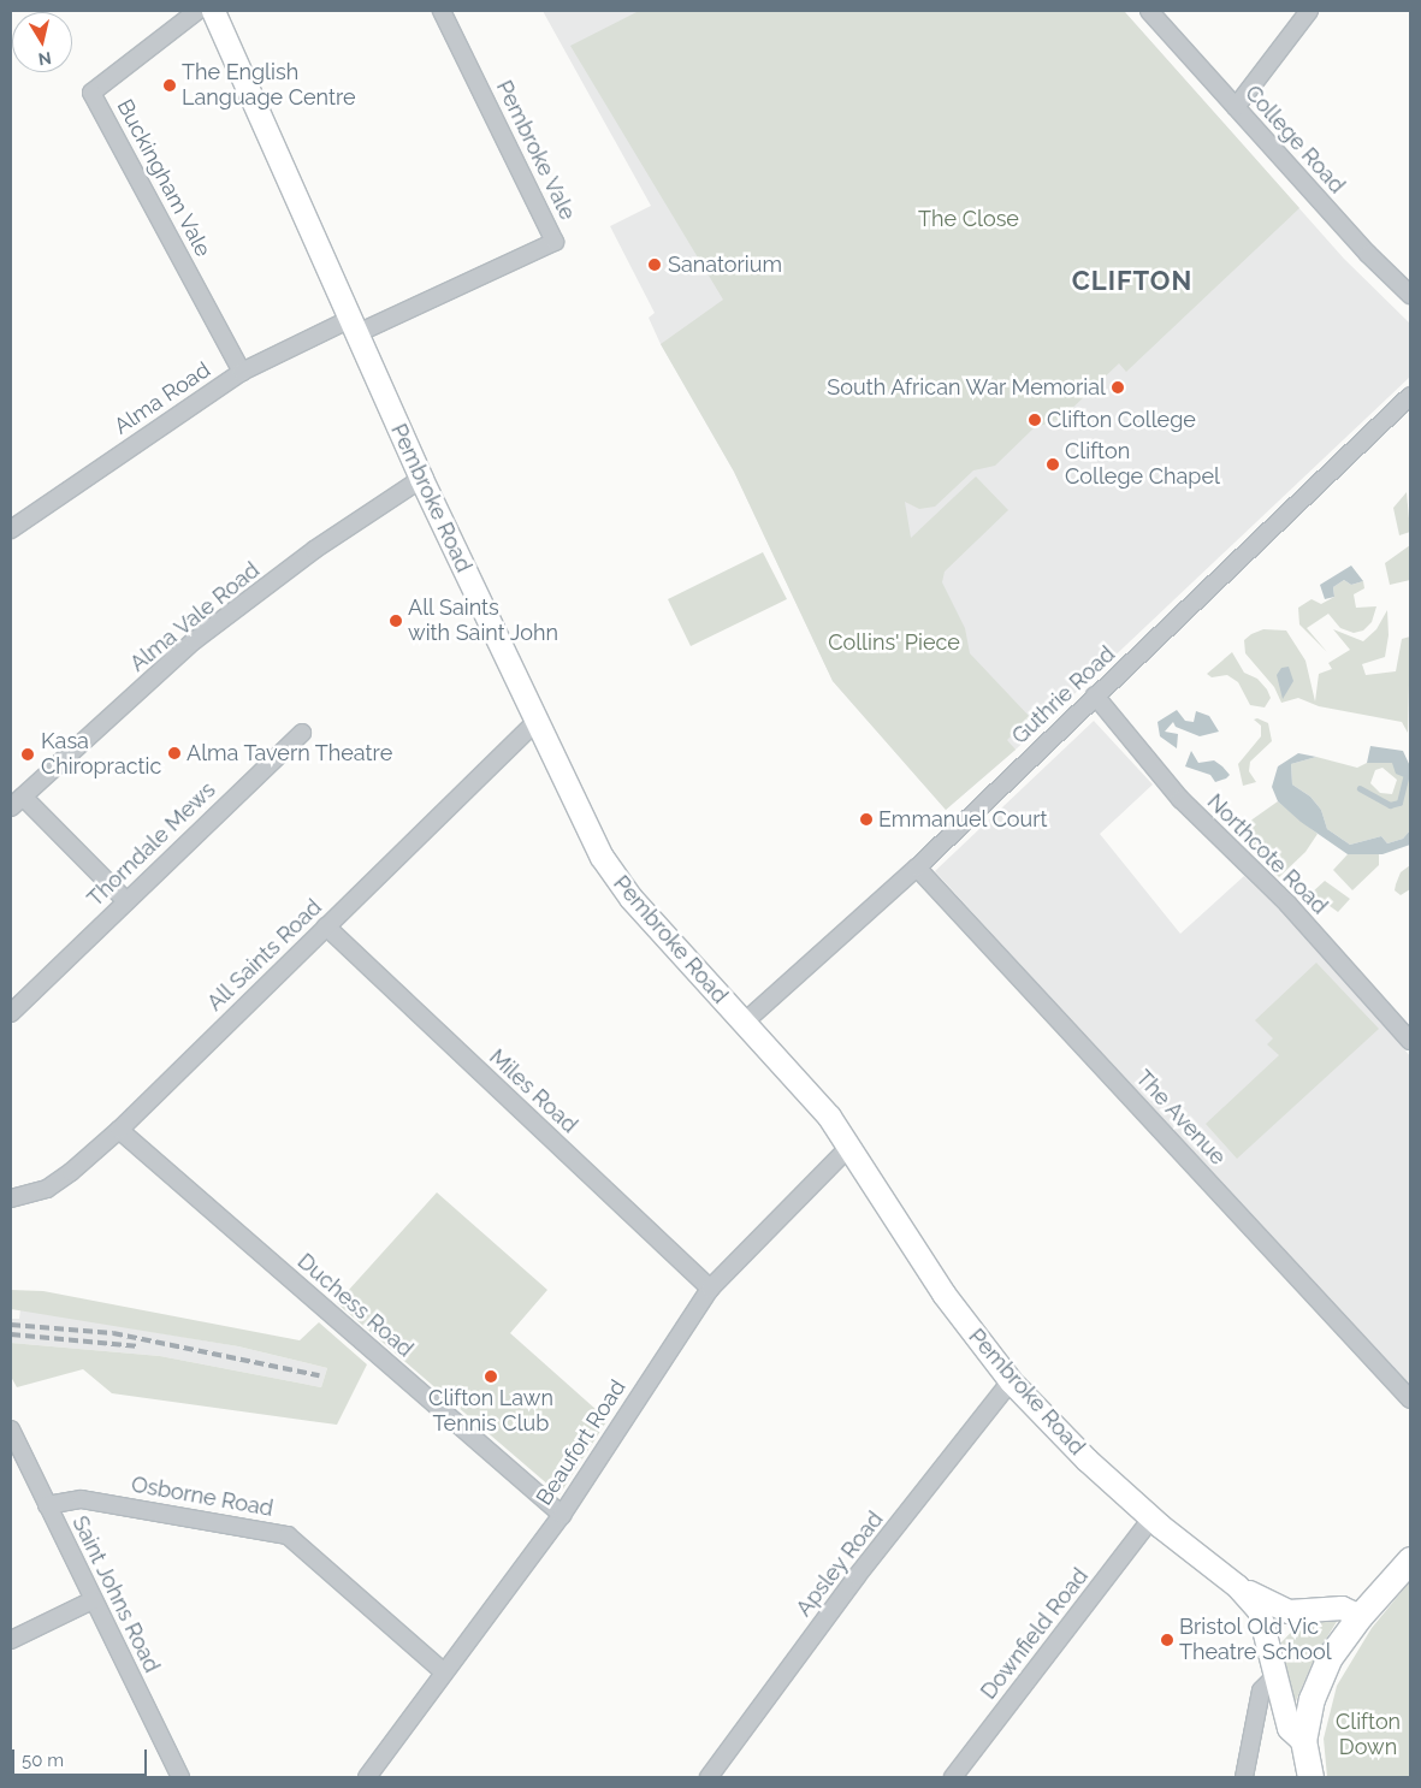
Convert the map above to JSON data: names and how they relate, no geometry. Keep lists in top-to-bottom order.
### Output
{
  "streets": {
    "main road": ["Pembroke Road"],
    "street": [
      "College Road",
      "Pembroke Vale",
      "Buckingham Vale",
      "Alma Road",
      "Alma Vale Road",
      "Guthrie Road",
      "Thorndale Mews",
      "Northcote Road",
      "All Saints Road",
      "Miles Road",
      "The Avenue",
      "Duchess Road",
      "Beaufort Road",
      "Osborne Road",
      "Apsley Road",
      "Saint Johns Road",
      "Downfield Road"
    ]
  },
  "crossings": [
    ["Pembroke Vale", "Alma Road"],
    ["Pembroke Vale", "Pembroke Road"],
    ["Buckingham Vale", "Alma Road"],
    ["Buckingham Vale", "Pembroke Road"],
    ["Alma Road", "Pembroke Road"],
    ["Pembroke Road", "Alma Vale Road"],
    ["Pembroke Road", "Guthrie Road"],
    ["Pembroke Road", "All Saints Road"],
    ["Pembroke Road", "Beaufort Road"],
    ["Pembroke Road", "Apsley Road"],
    ["Pembroke Road", "Downfield Road"],
    ["Guthrie Road", "Northcote Road"],
    ["Guthrie Road", "The Avenue"],
    ["All Saints Road", "Miles Road"],
    ["All Saints Road", "Duchess Road"],
    ["Miles Road", "Beaufort Road"],
    ["Duchess Road", "Beaufort Road"],
    ["Beaufort Road", "Osborne Road"],
    ["Osborne Road", "Saint Johns Road"]
  ],
  "districts": ["CLIFTON"],
  "parks": ["The Close", "Collins' Piece", "Clifton Down"],
  "places": [
    "The English Language Centre",
    "Sanatorium",
    "South African War Memorial",
    "Clifton College",
    "Clifton College Chapel",
    "All Saints with Saint John",
    "Alma Tavern Theatre",
    "Kasa Chiropractic",
    "Emmanuel Court",
    "Clifton Lawn Tennis Club",
    "Bristol Old Vic Theatre School"
  ],
  "scale_bar": "50 m",
  "north": "bottom"
}
